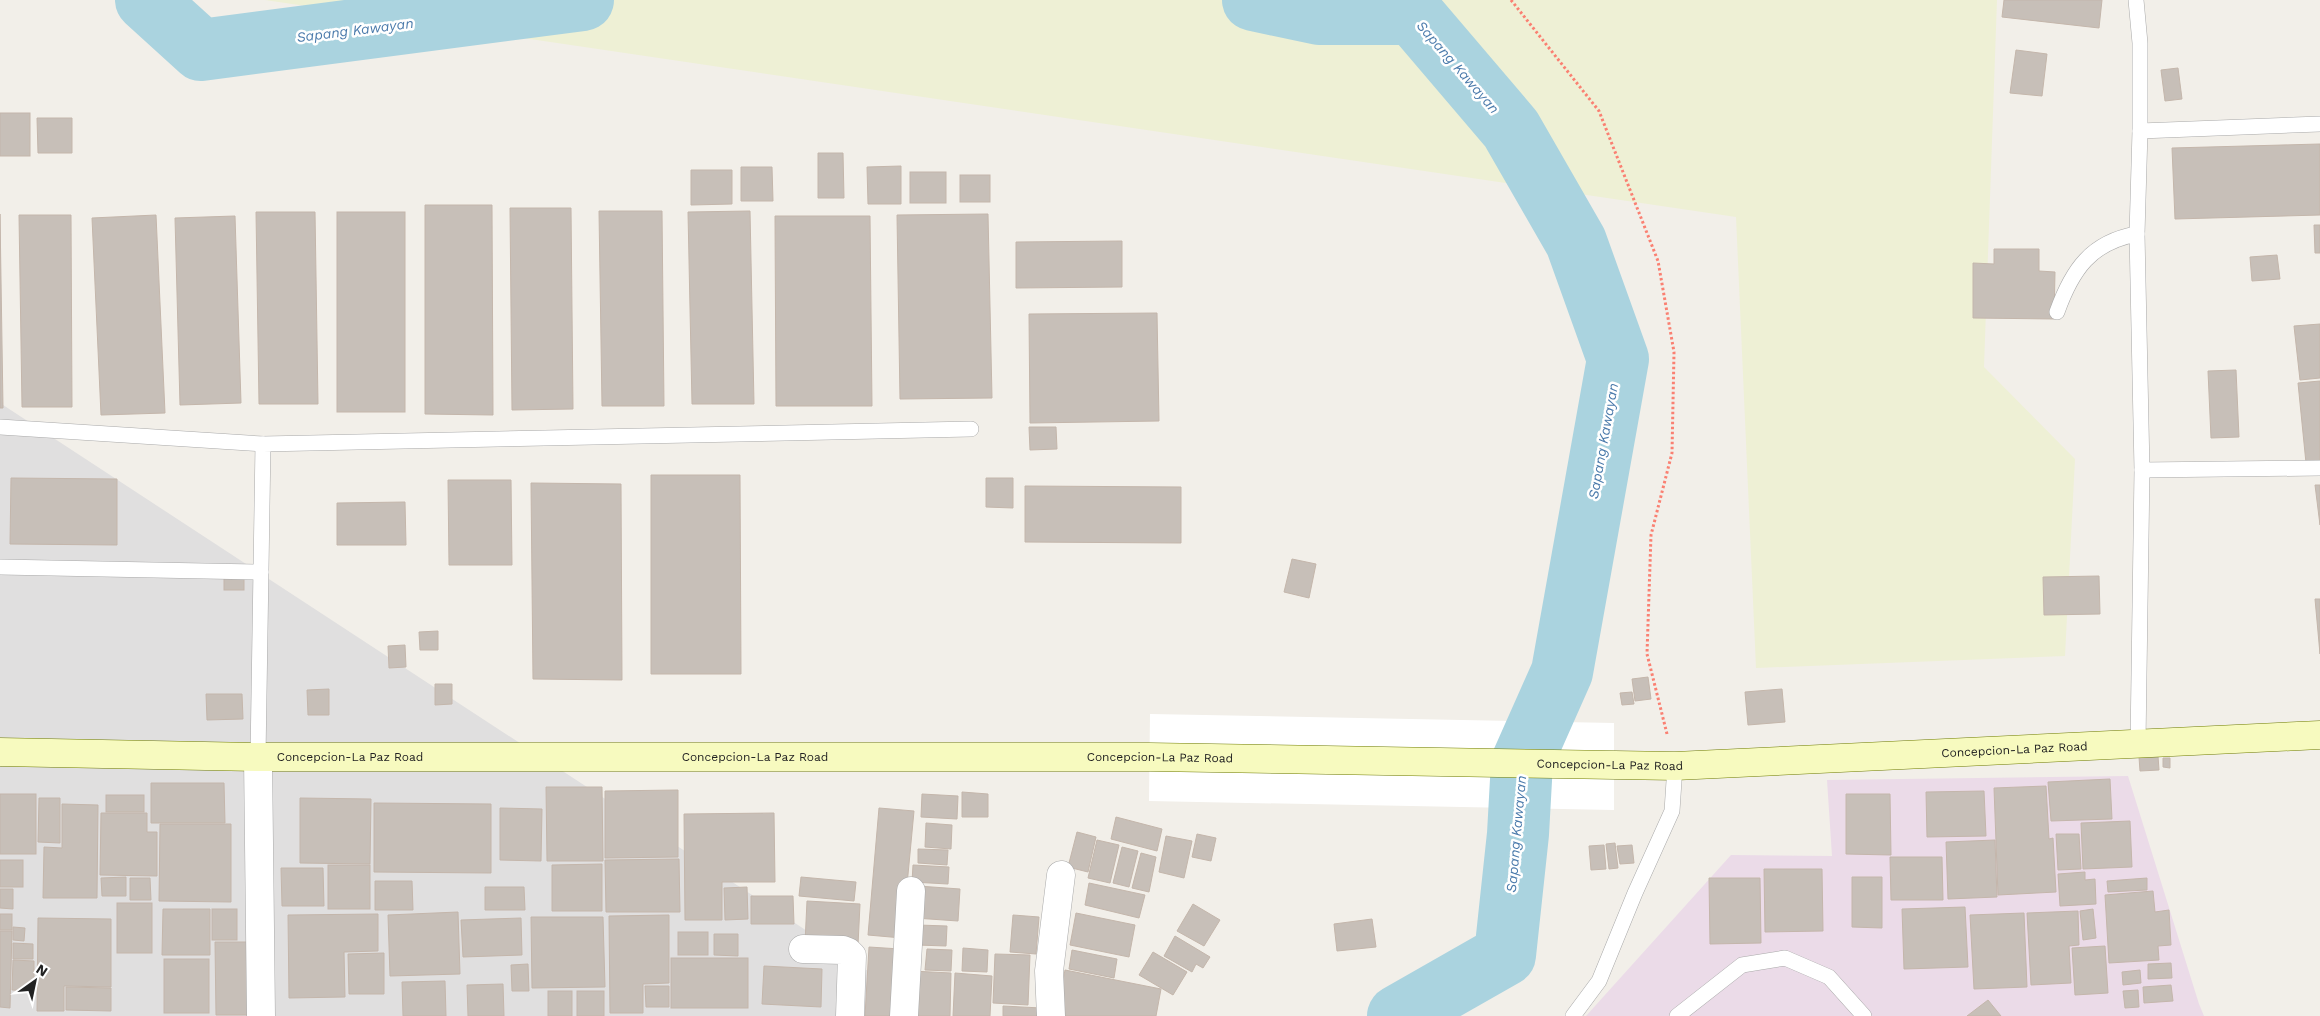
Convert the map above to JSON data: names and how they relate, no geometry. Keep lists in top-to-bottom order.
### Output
{
  "streets": {
    "main road": ["Concepcion-La Paz Road"]
  },
  "water": ["Sapang Kawayan"],
  "north": "top right"
}
